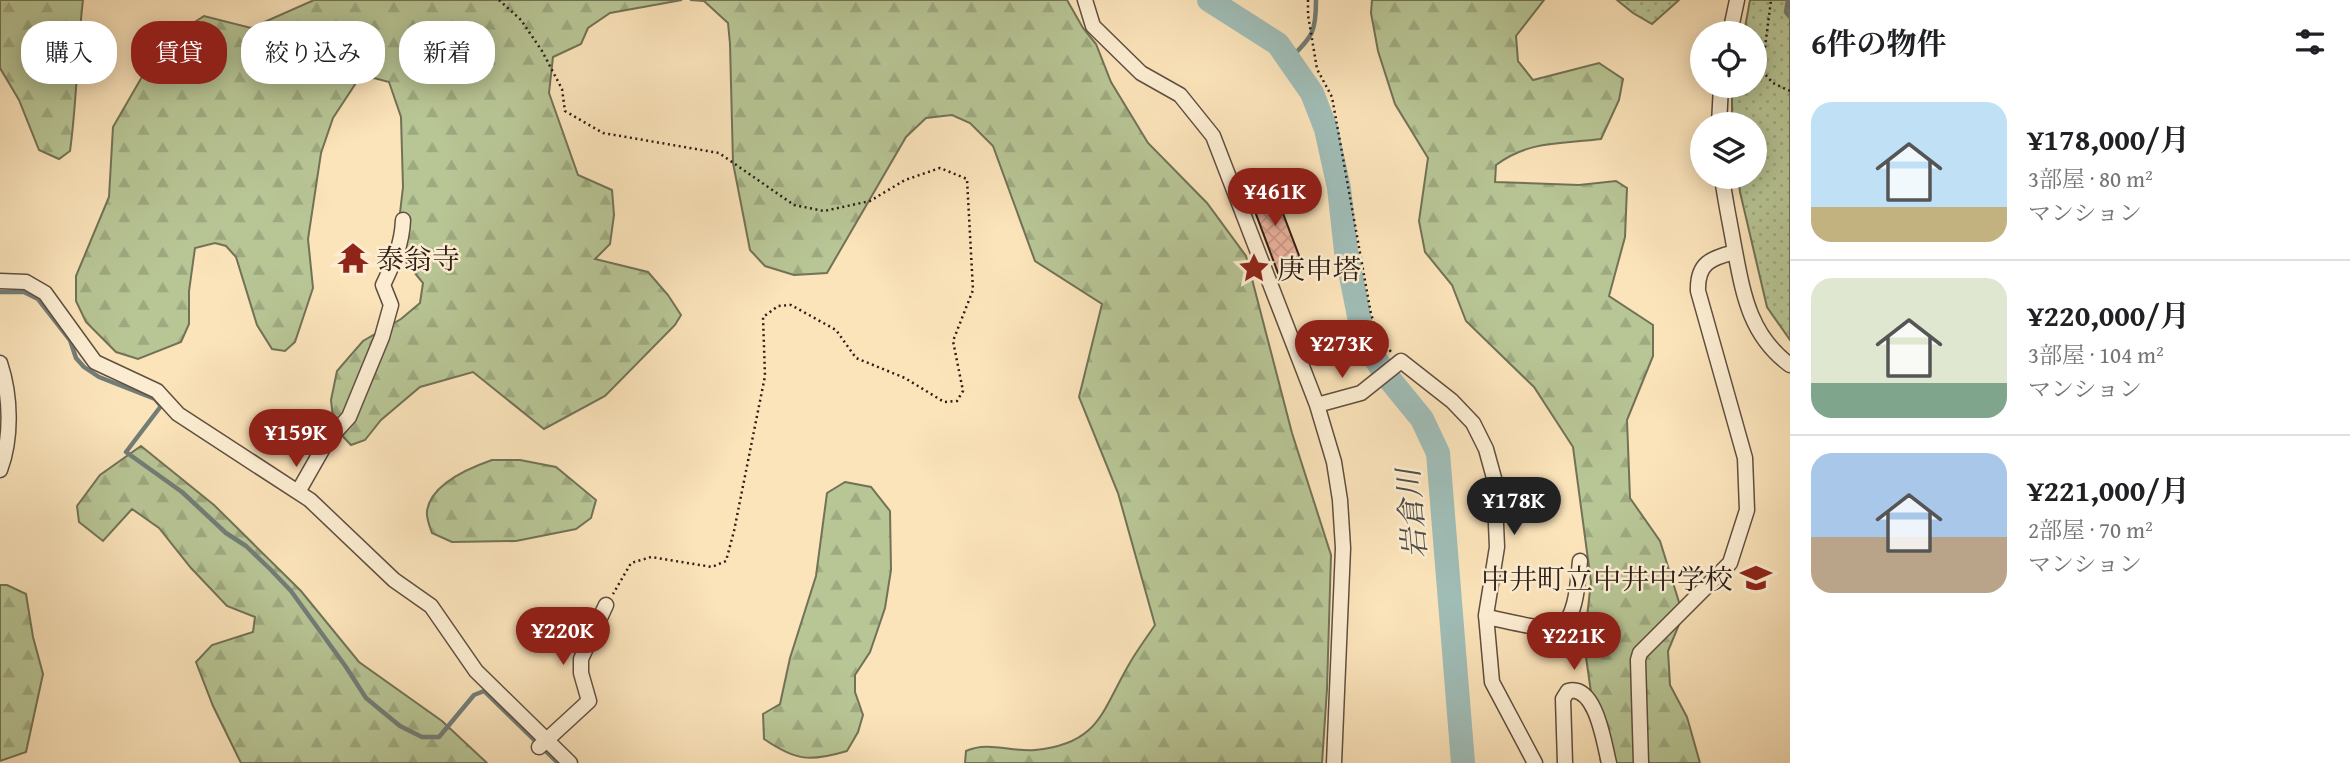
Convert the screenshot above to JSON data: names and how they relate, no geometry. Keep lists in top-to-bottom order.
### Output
{
  "water": ["岩倉川"],
  "places": {
    "temple": ["泰翁寺"],
    "place": ["庚申塔"],
    "school or university": ["中井町立中井中学校"]
  },
  "page": {
    "heading": "6件の物件",
    "chip": [
      "購入",
      "賃貸",
      "絞り込み",
      "新着"
    ],
    "list": [
      {
        "name": "¥178,000/月",
        "note": "3部屋 · 80 m² · マンション"
      },
      {
        "name": "¥220,000/月",
        "note": "3部屋 · 104 m² · マンション"
      },
      {
        "name": "¥221,000/月",
        "note": "2部屋 · 70 m² · マンション"
      }
    ],
    "price": [
      "¥461K",
      "¥273K",
      "¥159K",
      "¥178K",
      "¥220K",
      "¥221K"
    ]
  }
}
